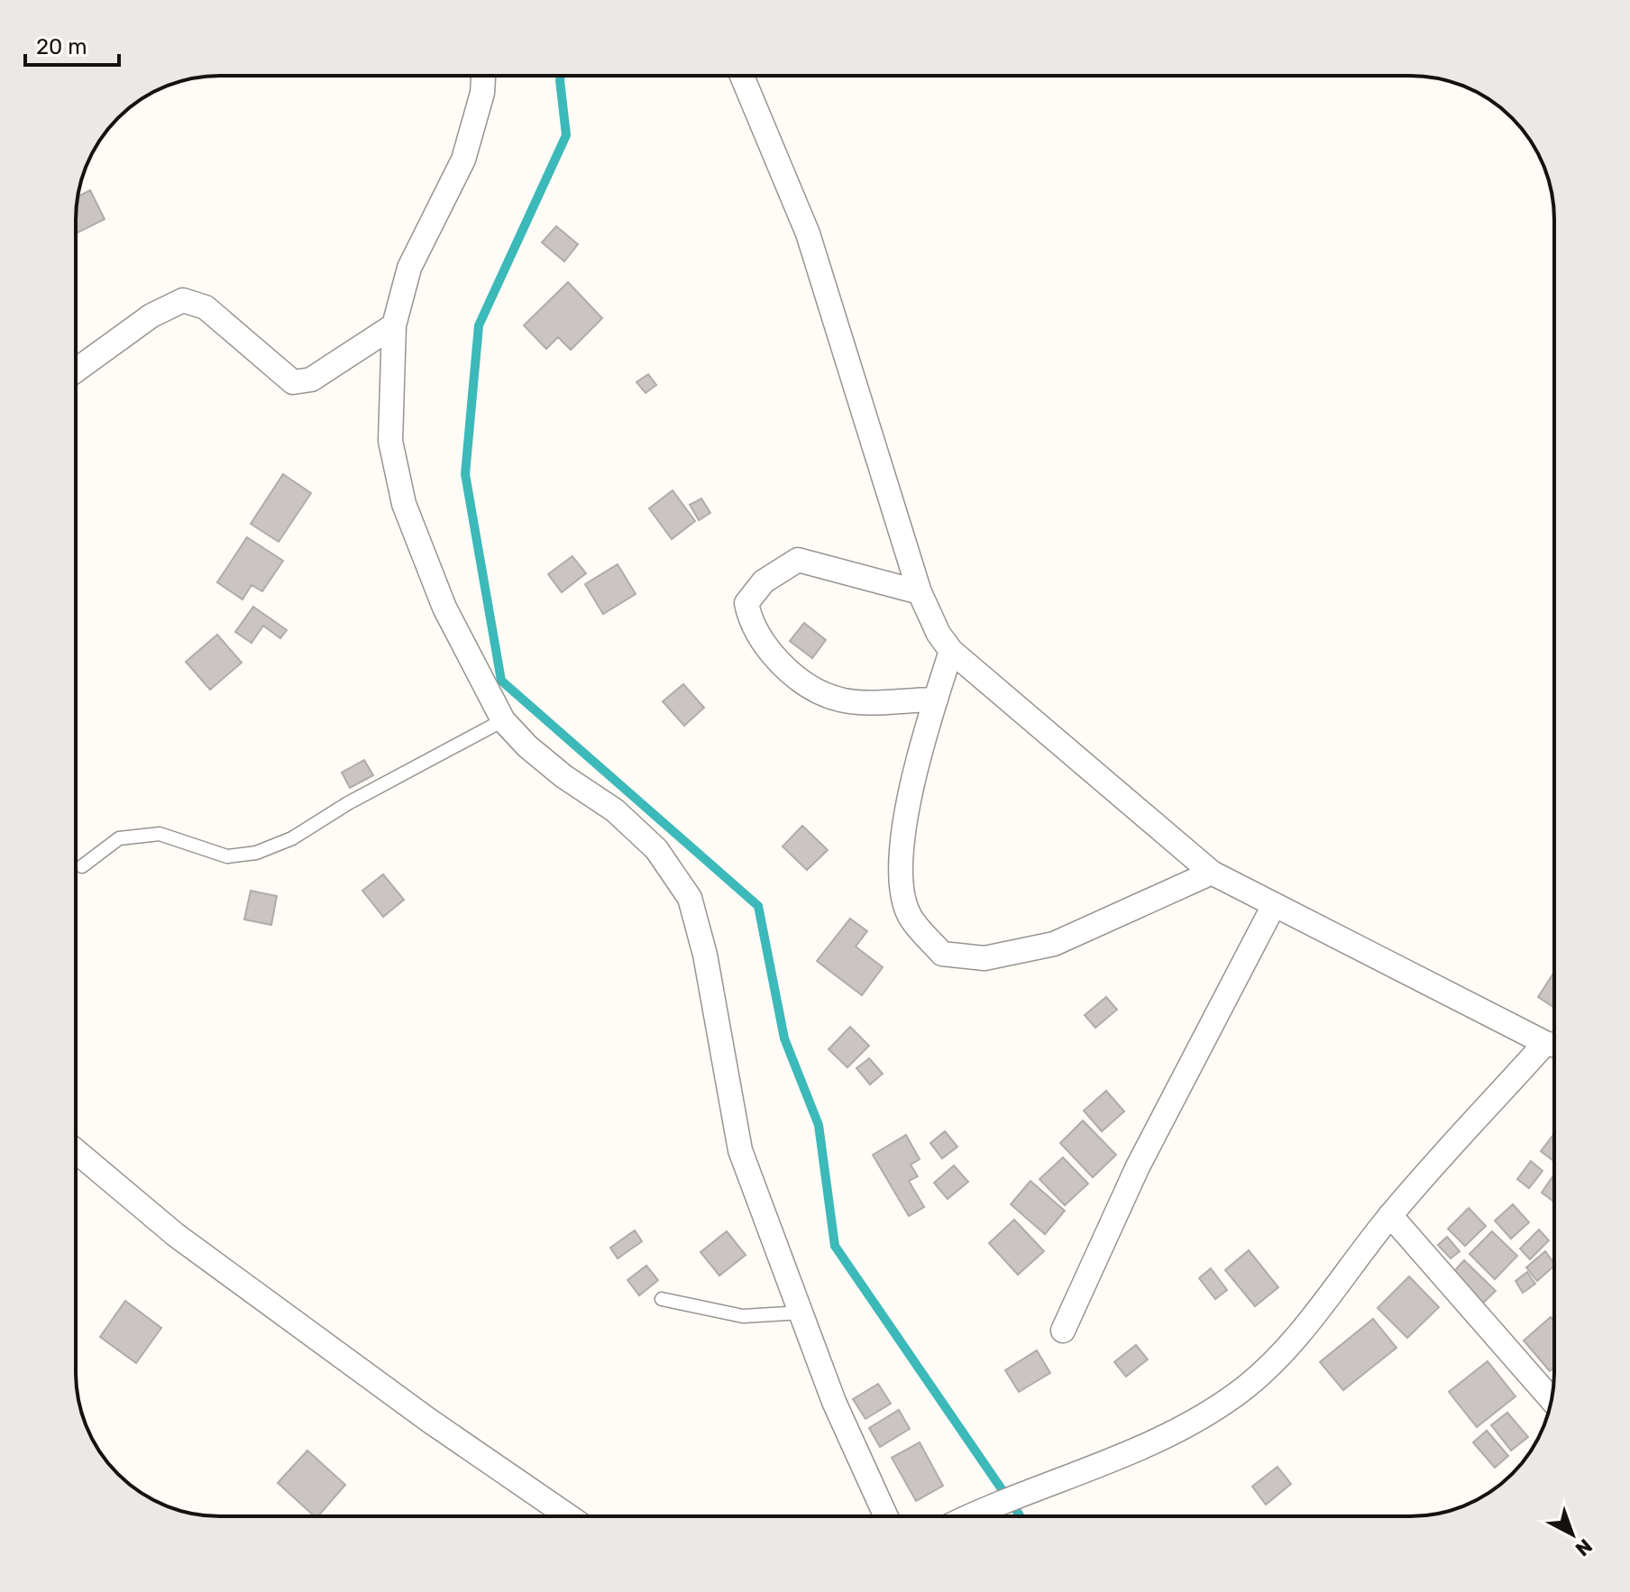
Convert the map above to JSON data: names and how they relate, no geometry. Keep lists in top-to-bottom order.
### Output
{
  "scale_bar": "20 m",
  "north": "bottom right"
}
